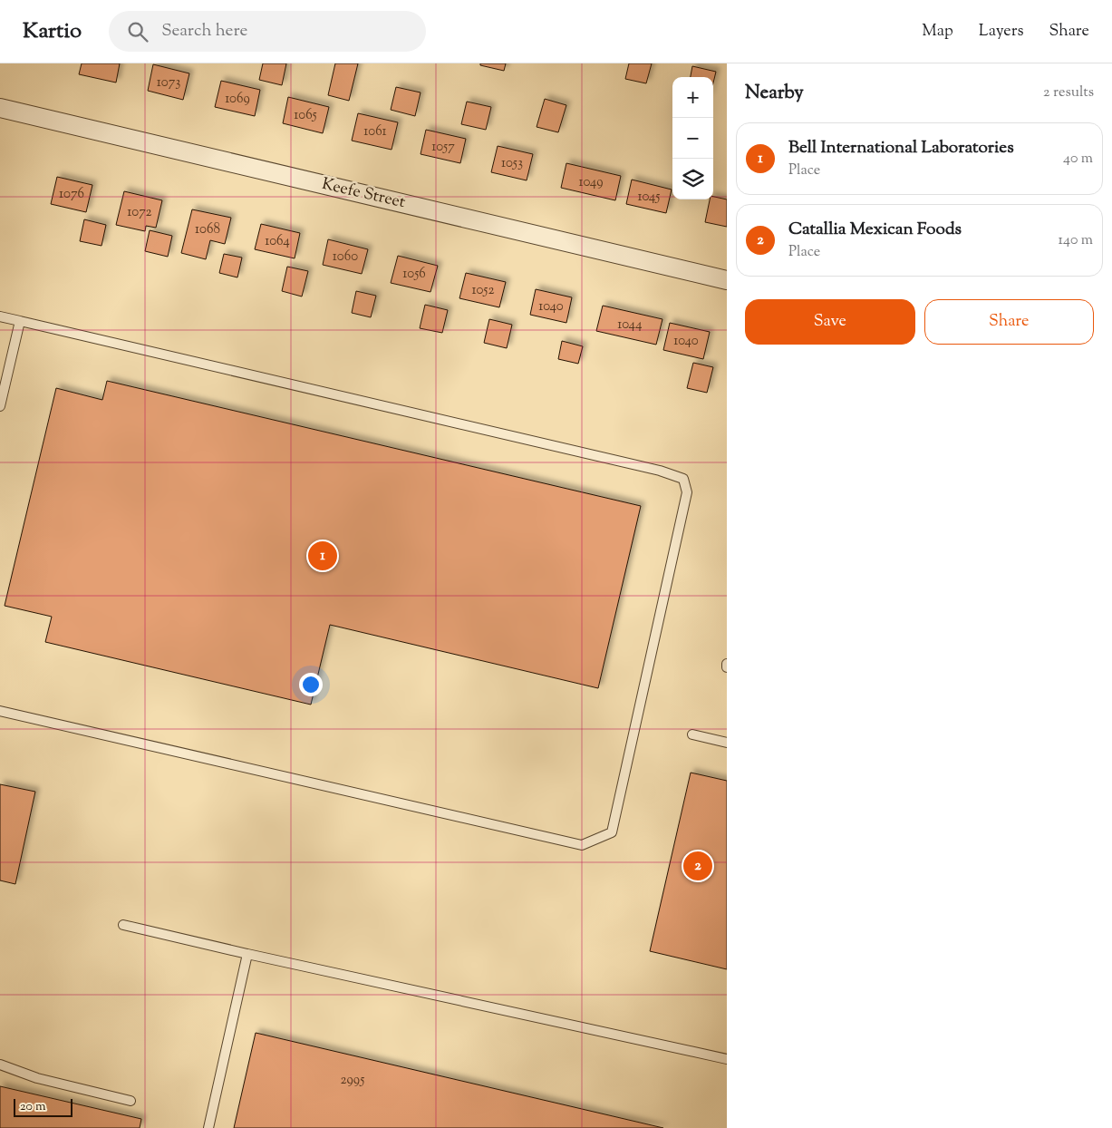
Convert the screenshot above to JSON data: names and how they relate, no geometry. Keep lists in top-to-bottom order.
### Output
{
  "streets": {
    "street": ["Keefe Street"]
  },
  "house_numbers": [
    "1073",
    "1069",
    "1065",
    "1061",
    "1057",
    "1053",
    "1049",
    "1076",
    "1045",
    "1072",
    "1068",
    "1064",
    "1060",
    "1056",
    "1052",
    "1040",
    "1044",
    "1040",
    "2995"
  ],
  "scale_bar": "20 m",
  "page": {
    "header": "Kartio",
    "search": "Search here",
    "nav": ["Map", "Layers", "Share"],
    "heading": ["Nearby", "2 results"],
    "map_buttons": ["+", "−"],
    "list": [
      {
        "mark": "1",
        "name": "Bell International Laboratories",
        "note": "Place",
        "value": "40 m"
      },
      {
        "mark": "2",
        "name": "Catallia Mexican Foods",
        "note": "Place",
        "value": "140 m"
      }
    ],
    "buttons": ["Save", "Share"],
    "pins": ["1", "2"],
    "scale": "20 m"
  }
}
